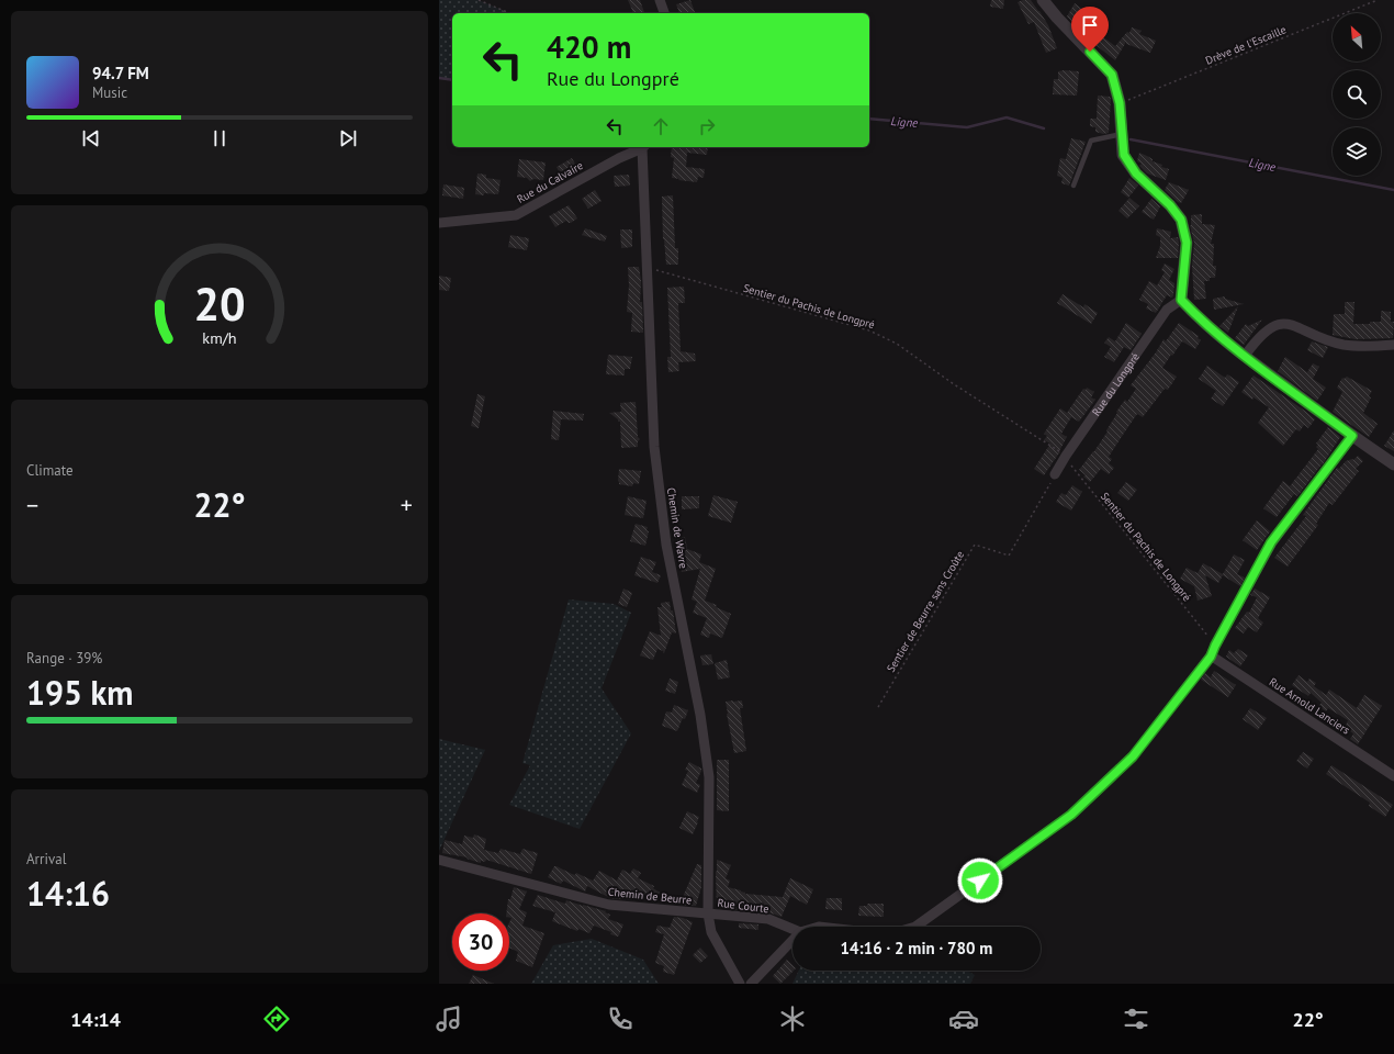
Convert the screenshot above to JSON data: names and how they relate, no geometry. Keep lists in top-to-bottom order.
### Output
{
  "streets": {
    "street": [
      "Rue du Calvaire",
      "Rue du Longpré",
      "Chemin de Wavre",
      "Rue Arnold Lanciers",
      "Chemin de Beurre",
      "Rue Courte"
    ],
    "path": ["Drève de l'Escaille", "Sentier du Pachis de Longpré", "Sentier de Beurre sans Croûte"]
  },
  "crossings": [
    ["Sentier du Pachis de Longpré", "Rue du Longpré"],
    ["Sentier du Pachis de Longpré", "Chemin de Wavre"],
    ["Rue du Longpré", "Sentier de Beurre sans Croûte"],
    ["Chemin de Wavre", "Chemin de Beurre"],
    ["Chemin de Wavre", "Rue Courte"],
    ["Chemin de Beurre", "Rue Courte"]
  ],
  "water": ["Ligne"],
  "north": "top left",
  "page": {
    "turn": ["420 m", "Rue du Longpré"],
    "song": ["94.7 FM", "Music"],
    "tile": [
      "Climate",
      ["Range · 39%", "195 km"],
      ["Arrival", "14:16"]
    ],
    "heat": ["−", "22°", "+"],
    "limit": "30",
    "trip": "14:16 · 2 min · 780 m",
    "tabs": ["14:14", "22°"],
    "gauge": ["20", "km/h"]
  }
}
